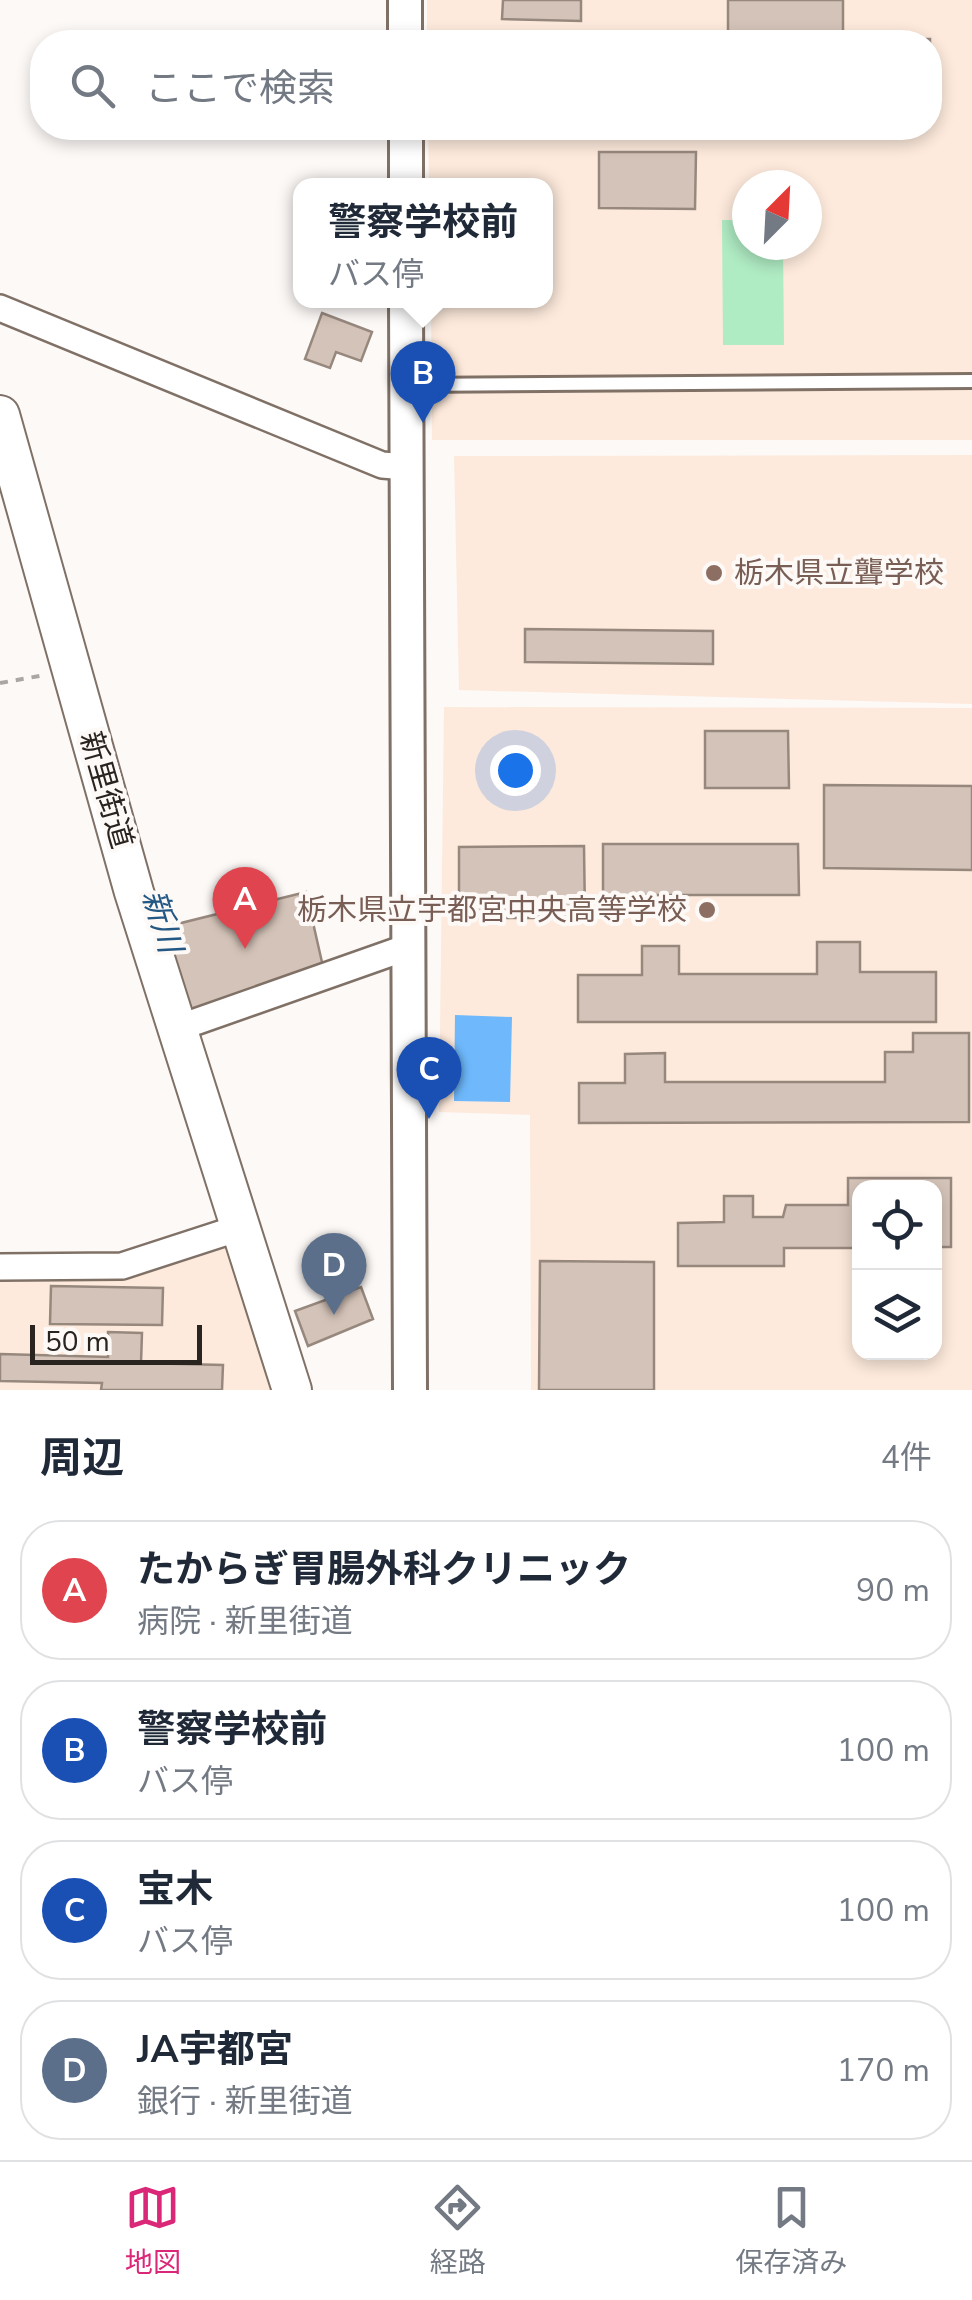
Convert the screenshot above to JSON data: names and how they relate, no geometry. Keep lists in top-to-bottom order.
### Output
{
  "streets": {
    "main road": ["新里街道"]
  },
  "water": ["新川"],
  "places": ["栃木県立聾学校", "栃木県立宇都宮中央高等学校"],
  "scale_bar": "50 m",
  "north": "top right",
  "page": {
    "search": "ここで検索",
    "popup": ["警察学校前", "バス停"],
    "pins": [
      "B",
      "A",
      "C",
      "D"
    ],
    "scale": "50 m",
    "heading": ["周辺", "4件"],
    "list": [
      {
        "mark": "A",
        "name": "たからぎ胃腸外科クリニック",
        "note": "病院 · 新里街道",
        "value": "90 m"
      },
      {
        "mark": "B",
        "name": "警察学校前",
        "note": "バス停",
        "value": "100 m"
      },
      {
        "mark": "C",
        "name": "宝木",
        "note": "バス停",
        "value": "100 m"
      },
      {
        "mark": "D",
        "name": "JA宇都宮",
        "note": "銀行 · 新里街道",
        "value": "170 m"
      }
    ],
    "nav": ["地図", "経路", "保存済み"]
  }
}
